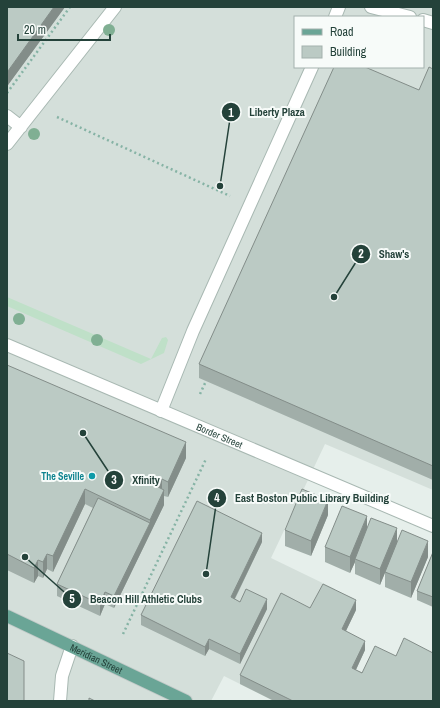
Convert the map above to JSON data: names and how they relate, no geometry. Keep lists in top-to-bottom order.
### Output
{
  "streets": {
    "main road": ["Meridian Street"],
    "street": ["Border Street"]
  },
  "places": [
    "Liberty Plaza",
    "Shaw's",
    "Xfinity",
    "The Seville",
    "Beacon Hill Athletic Clubs",
    "East Boston Public Library Building"
  ],
  "legend": ["Road", "Building"],
  "scale_bar": "20 m"
}
